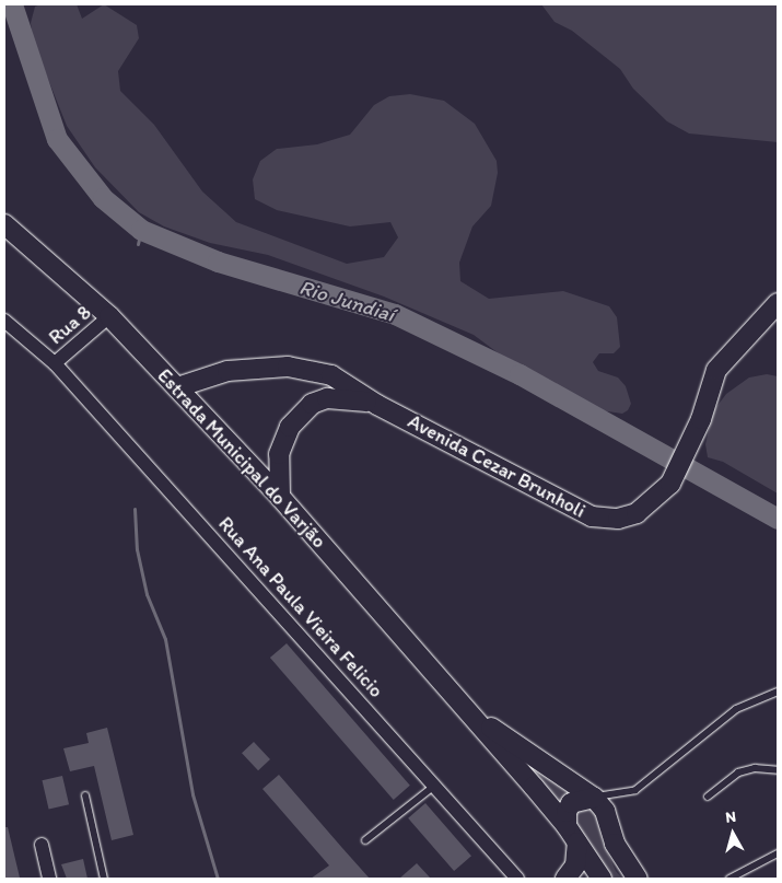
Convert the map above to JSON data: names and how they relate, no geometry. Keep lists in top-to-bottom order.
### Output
{
  "streets": {
    "main road": ["Estrada Municipal do Varjão", "Avenida Cezar Brunholi"],
    "street": ["Rua 8", "Rua Ana Paula Vieira Felicio"]
  },
  "crossings": [
    ["Rua 8", "Estrada Municipal do Varjão"],
    ["Rua 8", "Rua Ana Paula Vieira Felicio"],
    ["Estrada Municipal do Varjão", "Avenida Cezar Brunholi"]
  ],
  "water": ["Rio Jundiaí"],
  "north": "top"
}
